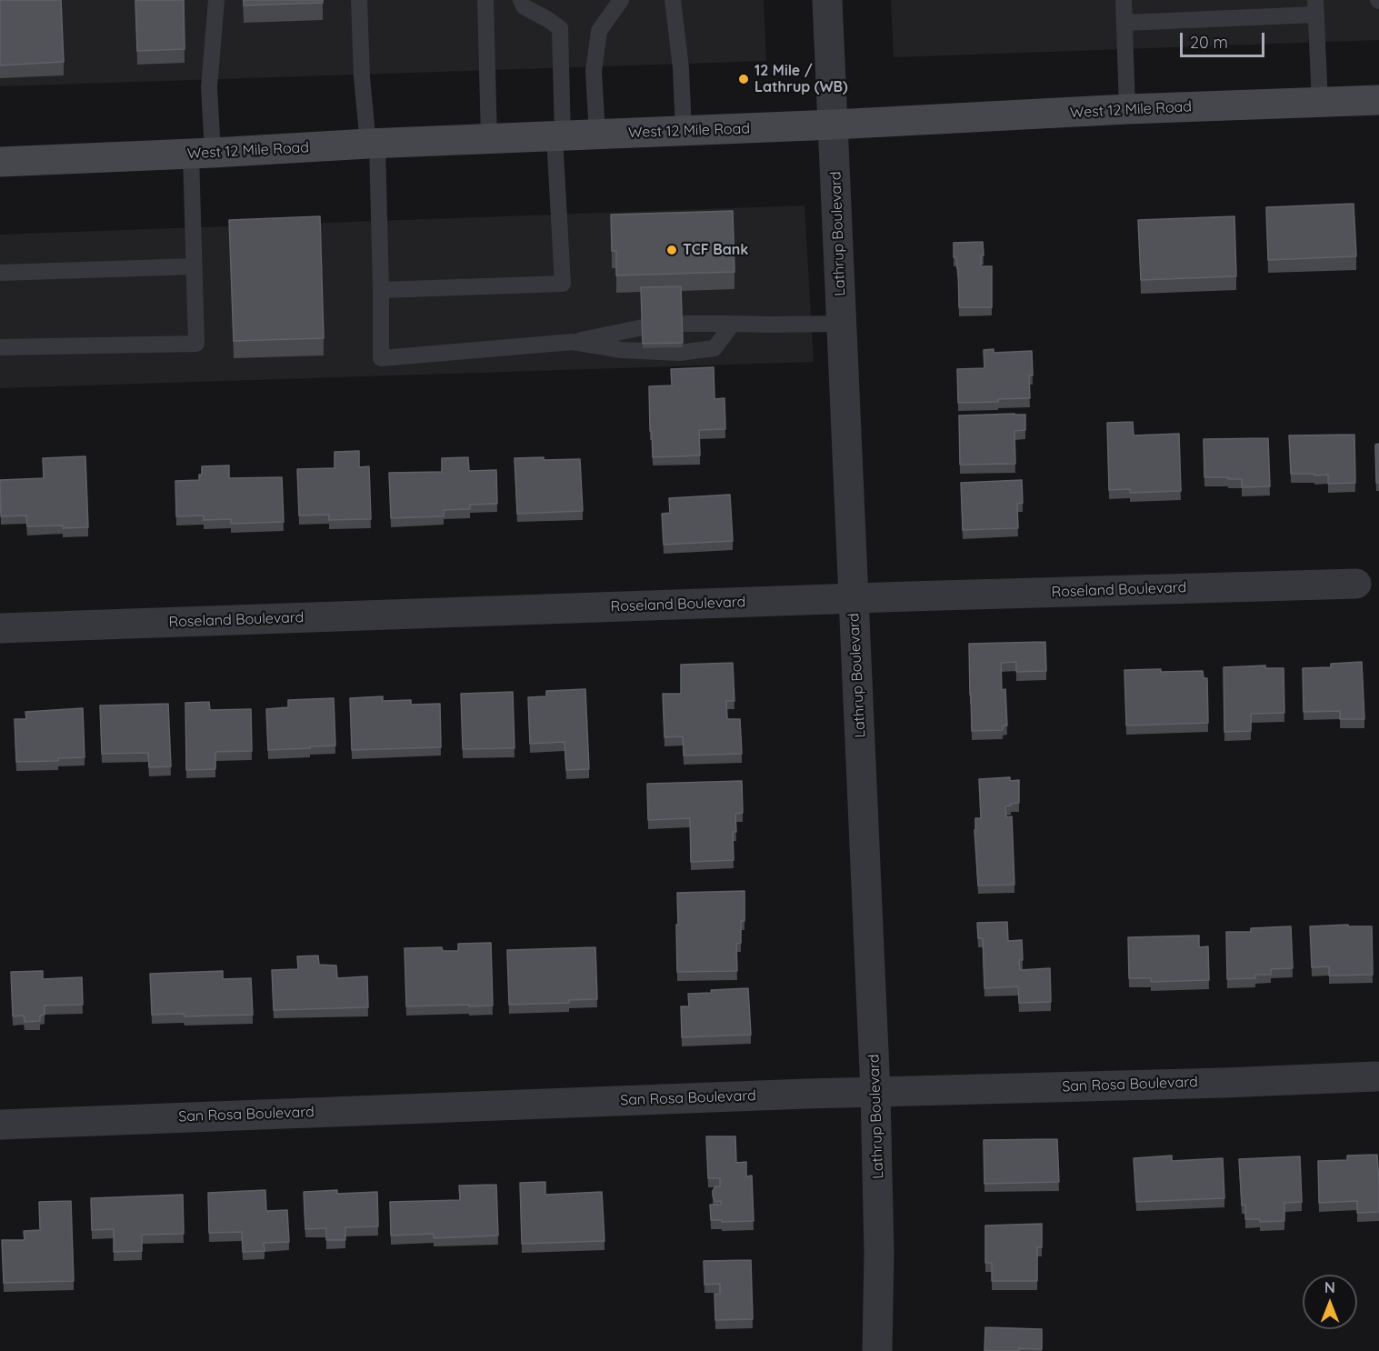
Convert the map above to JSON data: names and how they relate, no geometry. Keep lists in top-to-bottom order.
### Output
{
  "streets": {
    "main road": ["West 12 Mile Road"],
    "street": ["Lathrup Boulevard", "Roseland Boulevard", "San Rosa Boulevard"]
  },
  "crossings": [
    ["West 12 Mile Road", "Lathrup Boulevard"],
    ["Lathrup Boulevard", "Roseland Boulevard"],
    ["Lathrup Boulevard", "San Rosa Boulevard"]
  ],
  "places": ["12 Mile / Lathrup (WB)", "TCF Bank"],
  "scale_bar": "20 m",
  "north": "top"
}
